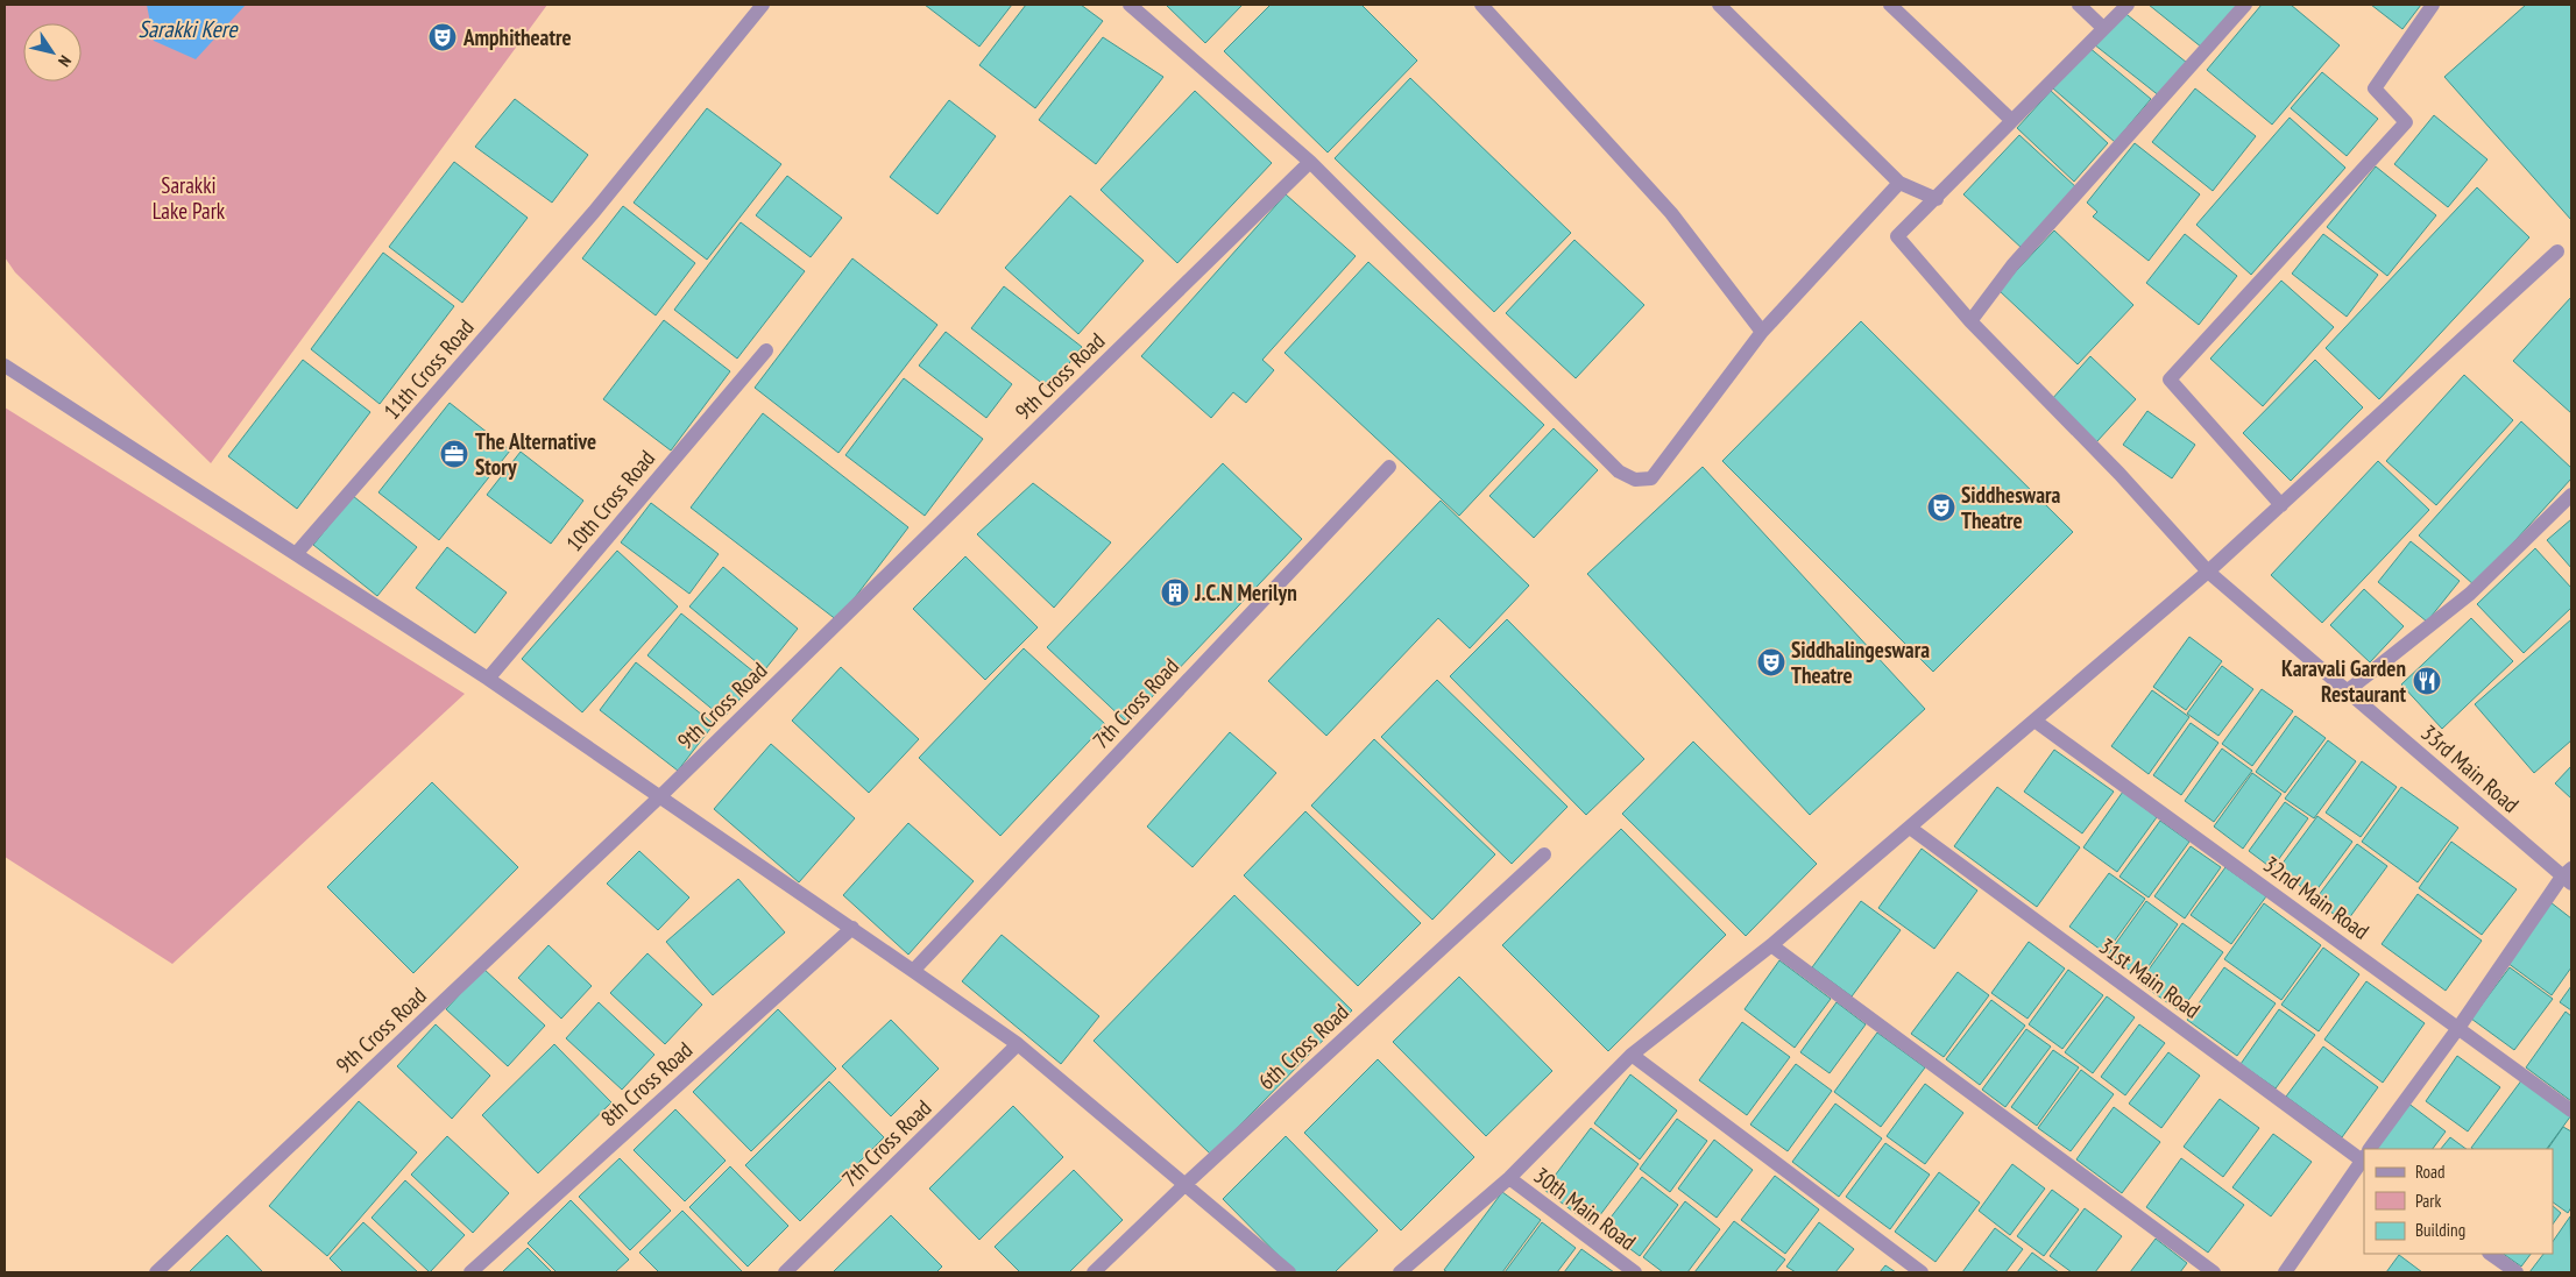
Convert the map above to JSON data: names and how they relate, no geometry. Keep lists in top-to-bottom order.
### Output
{
  "streets": {
    "street": [
      "11th Cross Road",
      "9th Cross Road",
      "10th Cross Road",
      "7th Cross Road",
      "33rd Main Road",
      "32nd Main Road",
      "31st Main Road",
      "6th Cross Road",
      "8th Cross Road",
      "30th Main Road"
    ]
  },
  "water": ["Sarakki Kere"],
  "parks": ["Sarakki Lake Park"],
  "places": {
    "theatre": ["Amphitheatre", "Siddheswara Theatre", "Siddhalingeswara Theatre"],
    "office": ["The Alternative Story"],
    "building": ["J.C.N Merilyn"],
    "restaurant": ["Karavali Garden Restaurant"]
  },
  "legend": ["Road", "Park", "Building"],
  "north": "bottom right"
}
